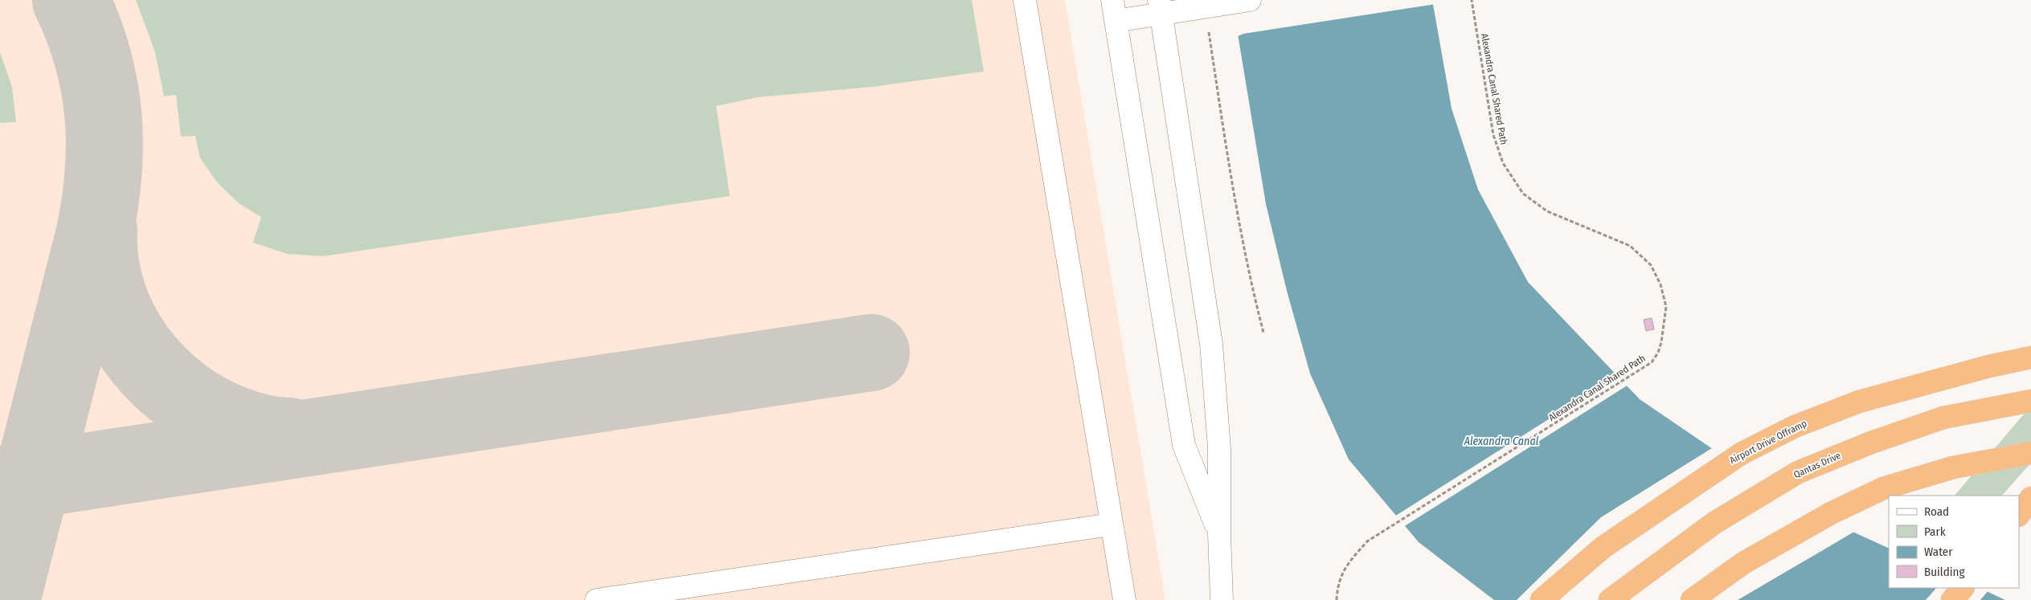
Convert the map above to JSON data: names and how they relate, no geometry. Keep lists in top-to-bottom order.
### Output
{
  "streets": {
    "highway": ["Airport Drive Offramp", "Qantas Drive"],
    "path": ["Alexandra Canal Shared Path"]
  },
  "water": ["Alexandra Canal"],
  "legend": [
    "Road",
    "Park",
    "Water",
    "Building"
  ]
}
